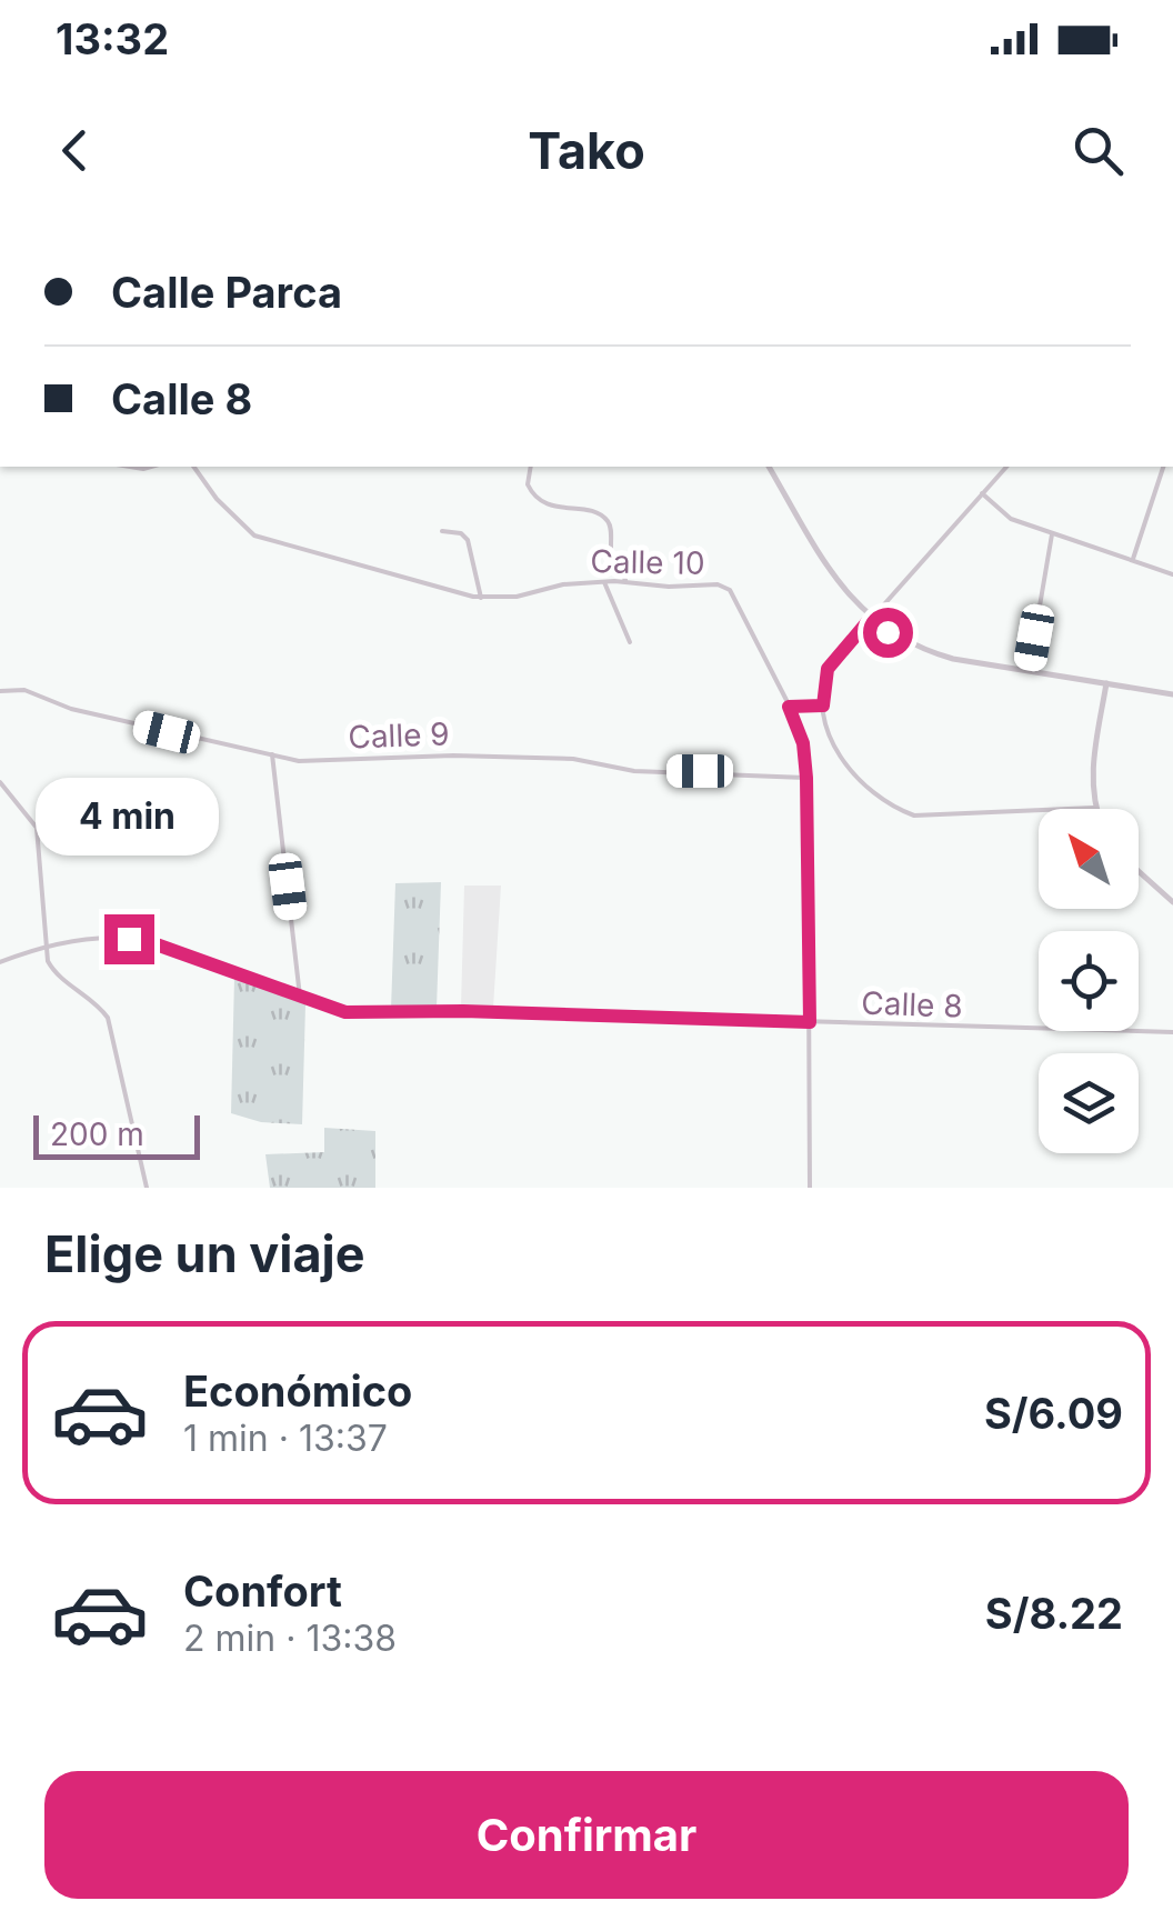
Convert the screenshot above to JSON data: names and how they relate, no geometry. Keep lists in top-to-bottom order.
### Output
{
  "streets": {
    "street": ["Calle 10", "Calle 9", "Calle 8"]
  },
  "crossings": [
    ["Calle 10", "Calle 9"],
    ["Calle 10", "Calle 8"]
  ],
  "scale_bar": "200 m",
  "north": "top left",
  "page": {
    "status": "13:32",
    "header": "Tako",
    "banner": ["Calle Parca", "Calle 8"],
    "bubble": "4 min",
    "scale": "200 m",
    "heading": "Elige un viaje",
    "list": [
      {
        "name": "Económico",
        "note": "1 min · 13:37",
        "value": "S/6.09"
      },
      {
        "name": "Confort",
        "note": "2 min · 13:38",
        "value": "S/8.22"
      }
    ],
    "buttons": "Confirmar"
  }
}
